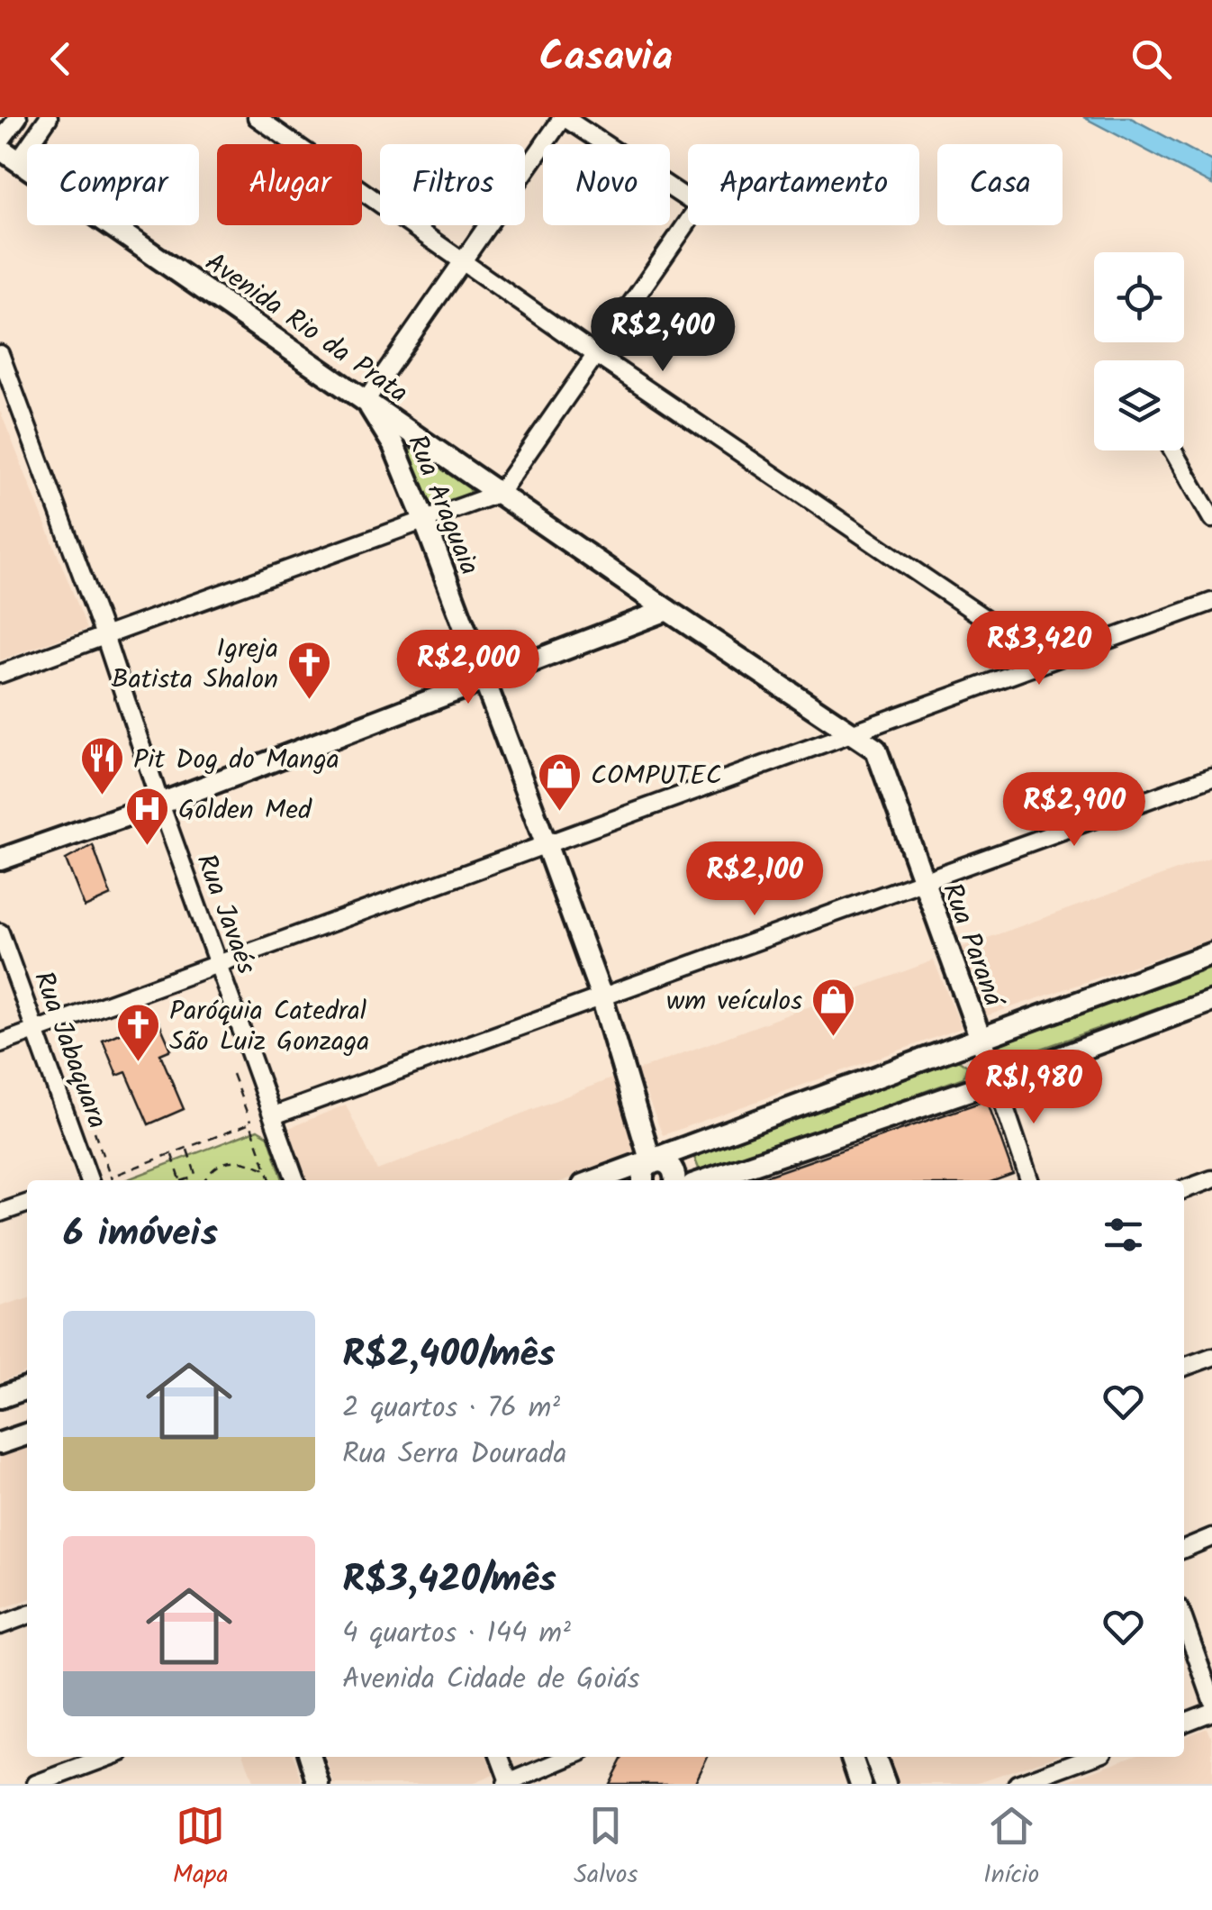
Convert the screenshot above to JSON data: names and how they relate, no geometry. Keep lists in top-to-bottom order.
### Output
{
  "streets": {
    "main road": ["Avenida Rio da Prata", "Rua Araguaia", "Rua Paraná"],
    "street": ["Rua Javaés", "Rua Jabaquara"]
  },
  "crossings": [
    ["Avenida Rio da Prata", "Rua Araguaia"],
    ["Avenida Rio da Prata", "Rua Paraná"]
  ],
  "places": {
    "church": ["Igreja Batista Shalon", "Paróquia Catedral São Luiz Gonzaga"],
    "restaurant": ["Pit Dog do Manga"],
    "shop": ["COMPUTEC", "wm veículos"],
    "hospital": ["Golden Med"]
  },
  "page": {
    "header": "Casavia",
    "chip": [
      "Comprar",
      "Alugar",
      "Filtros",
      "Novo",
      "Apartamento",
      "Casa"
    ],
    "price": [
      "R$2,400",
      "R$3,420",
      "R$2,000",
      "R$2,900",
      "R$2,100",
      "R$1,980"
    ],
    "heading": "6 imóveis",
    "list": [
      {
        "name": "R$2,400/mês",
        "note": "2 quartos · 76 m² · Rua Serra Dourada"
      },
      {
        "name": "R$3,420/mês",
        "note": "4 quartos · 144 m² · Avenida Cidade de Goiás"
      }
    ],
    "tabs": ["Mapa", "Salvos", "Início"]
  }
}
